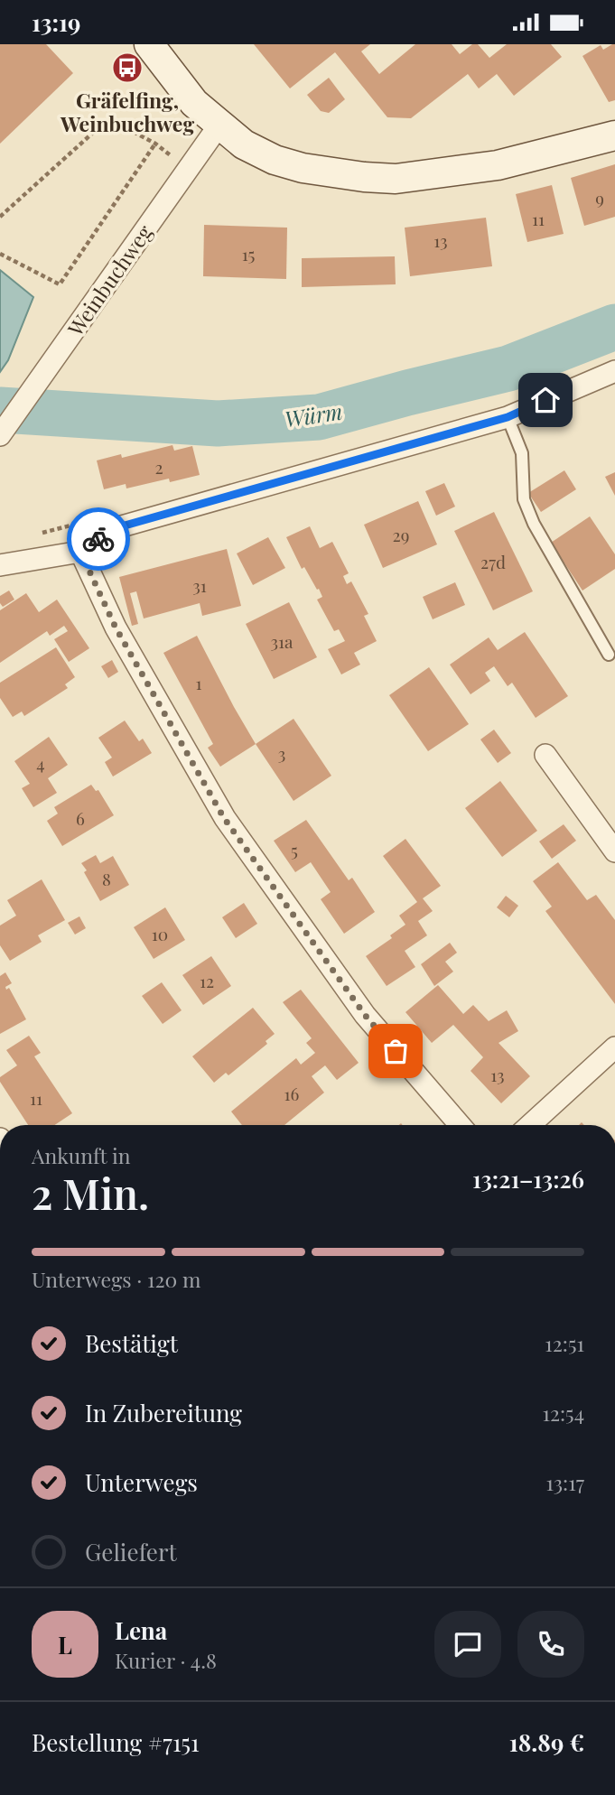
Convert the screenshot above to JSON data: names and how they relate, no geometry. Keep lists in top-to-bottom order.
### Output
{
  "streets": {
    "street": ["Weinbuchweg"]
  },
  "water": ["Würm"],
  "places": {
    "bus stop": ["Gräfelfing, Weinbuchweg"]
  },
  "house_numbers": [
    "9",
    "11",
    "13",
    "15",
    "2",
    "29",
    "27d",
    "31",
    "31a",
    "1",
    "3",
    "4",
    "6",
    "5",
    "8",
    "10",
    "12",
    "13",
    "16",
    "11"
  ],
  "page": {
    "status": "13:19",
    "heading": ["2 Min.", "Ankunft in", "13:21–13:26"],
    "panel": [
      "Lena",
      "Kurier · 4.8",
      "Bestellung #7151",
      "18.89 €"
    ],
    "bar": "Unterwegs · 120 m",
    "list": [
      ["Bestätigt", "12:51"],
      ["In Zubereitung", "12:54"],
      ["Unterwegs", "13:17"],
      "Geliefert"
    ],
    "round": "L"
  }
}
